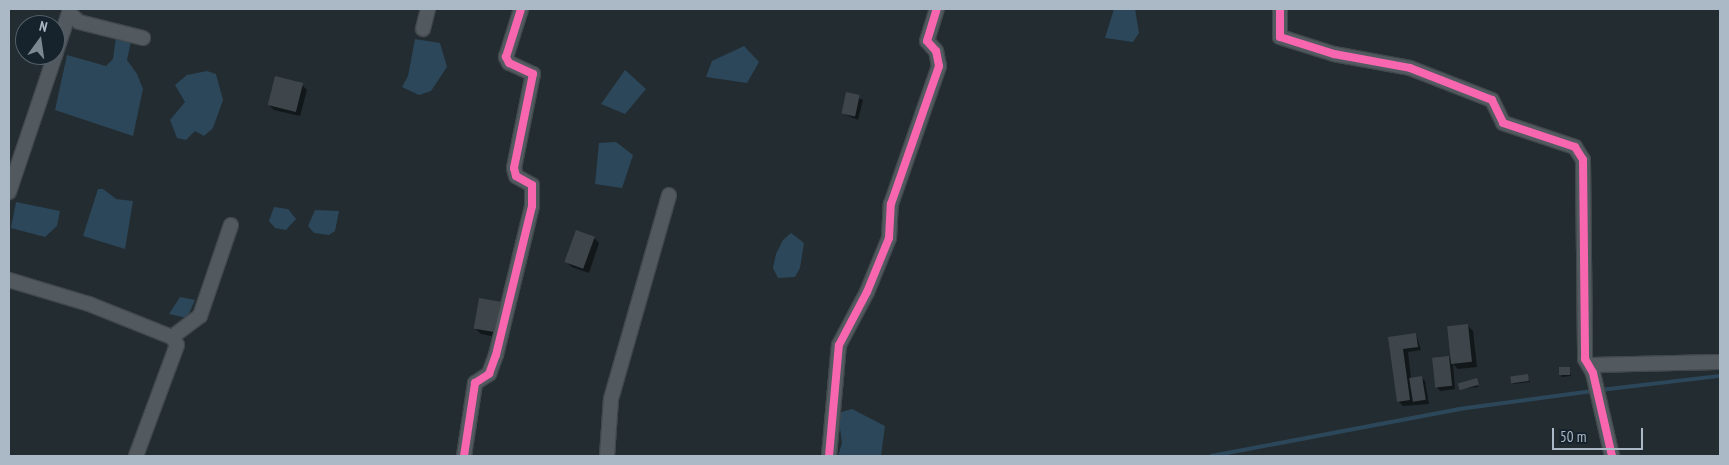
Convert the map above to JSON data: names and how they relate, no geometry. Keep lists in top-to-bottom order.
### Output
{
  "scale_bar": "50 m",
  "north": "top"
}
